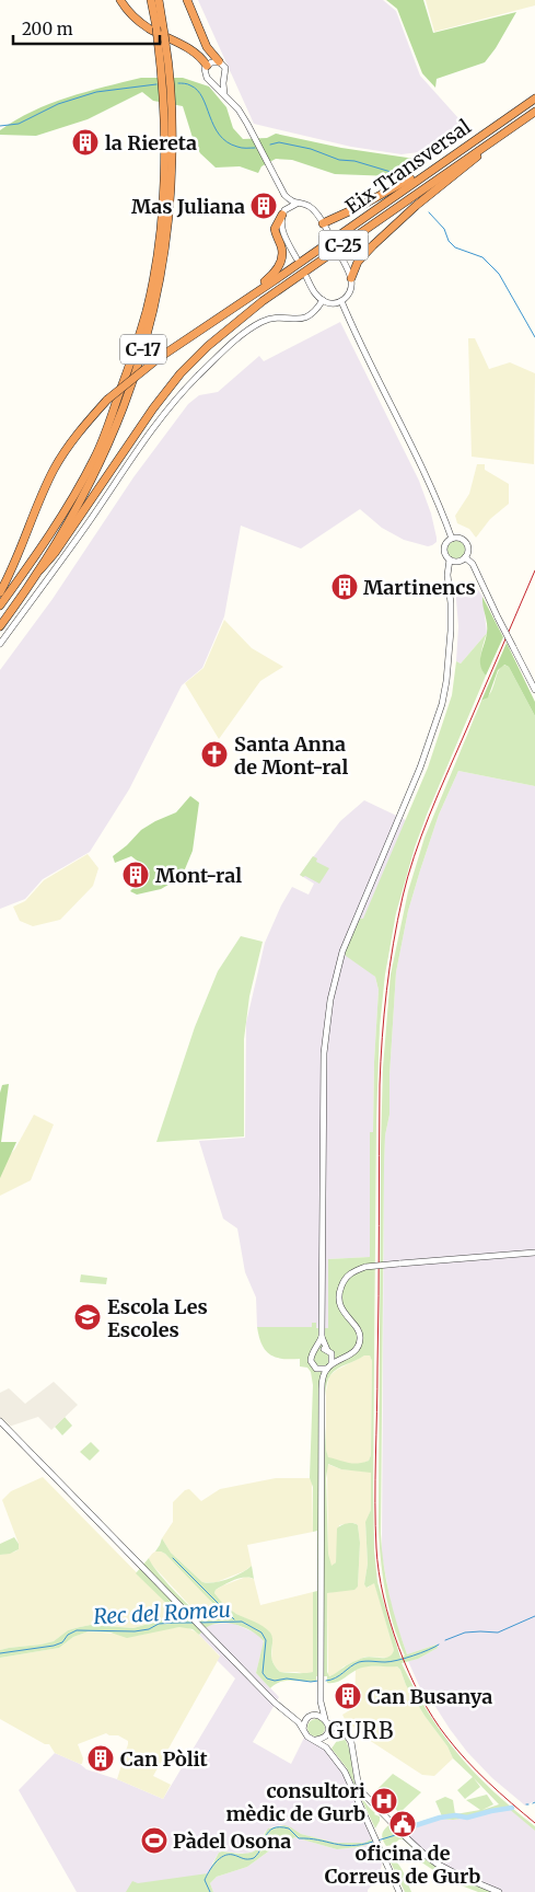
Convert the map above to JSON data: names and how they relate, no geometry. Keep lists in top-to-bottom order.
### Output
{
  "streets": {
    "highway": ["Eix Transversal", "C-25", "C-17"]
  },
  "crossings": [
    ["Eix Transversal", "C-17"]
  ],
  "districts": ["GURB"],
  "water": ["Rec del Romeu"],
  "places": {
    "building": [
      "la Riereta",
      "Mas Juliana",
      "Martinencs",
      "Mont-ral",
      "Can Busanya",
      "Can Pòlit"
    ],
    "church": ["Santa Anna de Mont-ral"],
    "school or university": ["Escola Les Escoles"],
    "hospital": ["consultori mèdic de Gurb"],
    "public building": ["oficina de Correus de Gurb"],
    "sports": ["Pàdel Osona"]
  },
  "scale_bar": "200 m"
}
